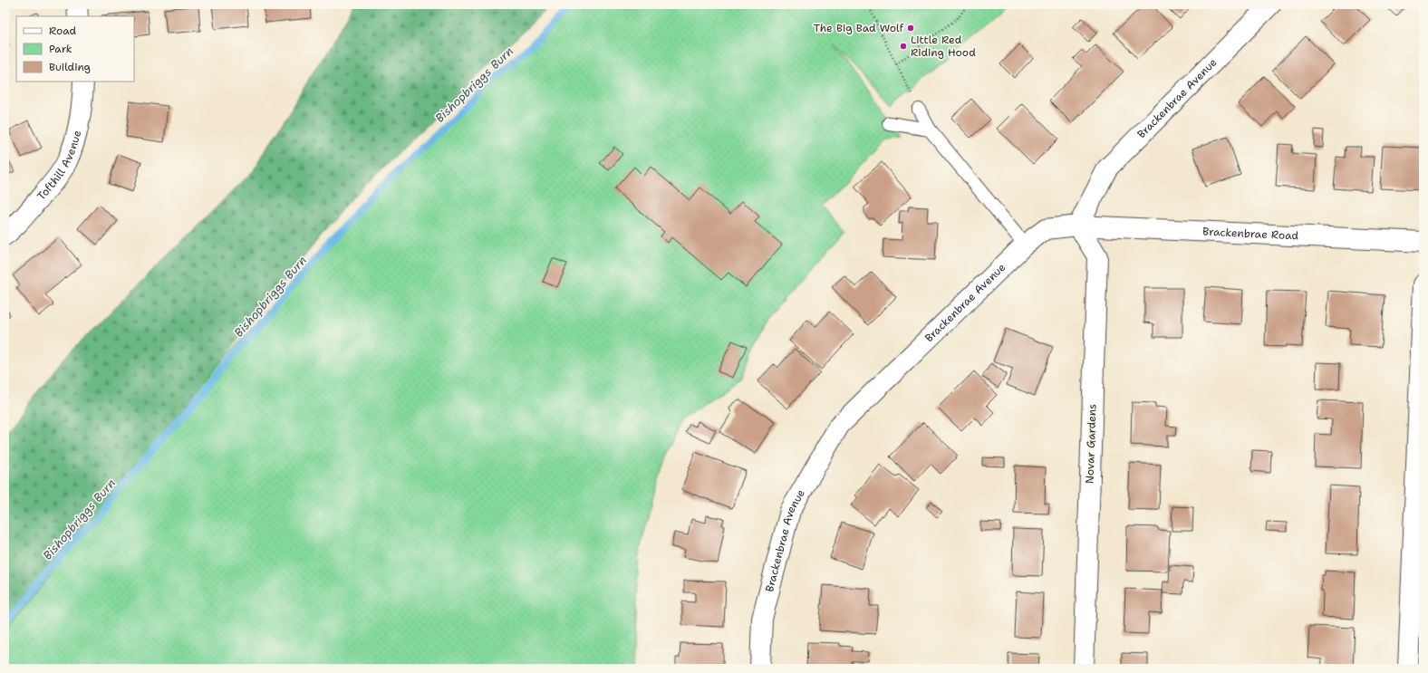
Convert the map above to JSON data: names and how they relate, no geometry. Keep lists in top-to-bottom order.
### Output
{
  "streets": {
    "street": [
      "Brackenbrae Avenue",
      "Tofthill Avenue",
      "Brackenbrae Road",
      "Novar Gardens"
    ]
  },
  "crossings": [
    ["Brackenbrae Avenue", "Brackenbrae Road"],
    ["Brackenbrae Avenue", "Novar Gardens"],
    ["Brackenbrae Road", "Novar Gardens"]
  ],
  "water": ["Bishopbriggs Burn"],
  "places": ["The Big Bad Wolf", "Little Red Riding Hood"],
  "legend": ["Road", "Park", "Building"]
}
